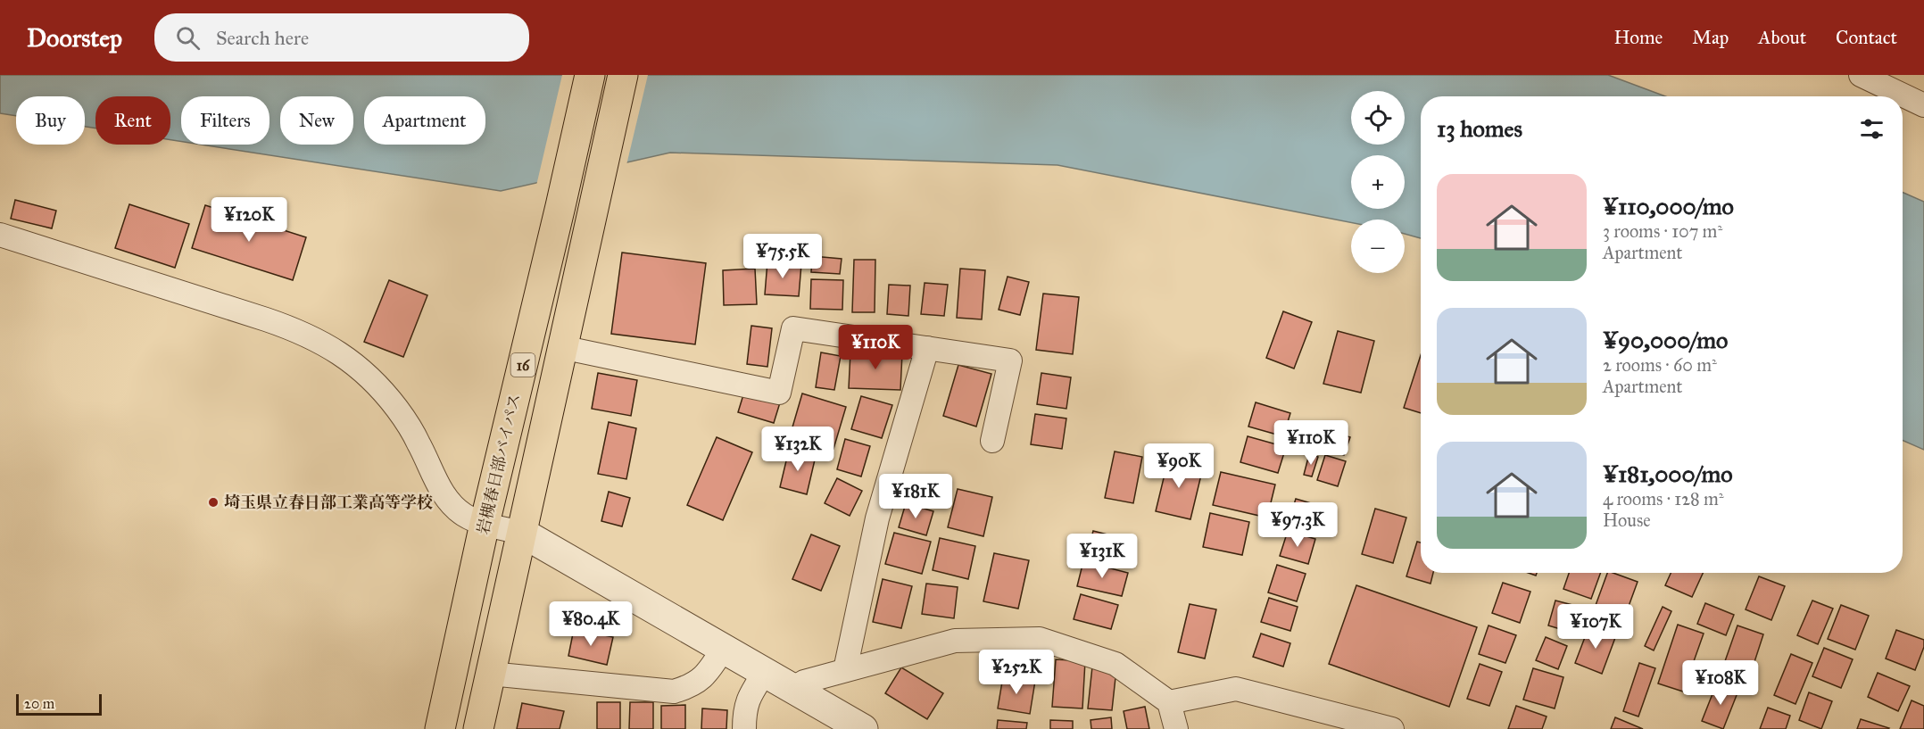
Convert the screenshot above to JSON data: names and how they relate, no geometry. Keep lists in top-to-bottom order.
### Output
{
  "streets": {
    "highway": ["16", "岩槻春日部バイパス"]
  },
  "places": ["埼玉県立春日部工業高等学校"],
  "scale_bar": "20 m",
  "page": {
    "header": "Doorstep",
    "search": "Search here",
    "nav": [
      "Home",
      "Map",
      "About",
      "Contact"
    ],
    "map_buttons": ["+", "−"],
    "chip": [
      "Buy",
      "Rent",
      "Filters",
      "New",
      "Apartment"
    ],
    "heading": "13 homes",
    "list": [
      {
        "name": "¥110,000/mo",
        "note": "3 rooms · 107 m² · Apartment"
      },
      {
        "name": "¥90,000/mo",
        "note": "2 rooms · 60 m² · Apartment"
      },
      {
        "name": "¥181,000/mo",
        "note": "4 rooms · 128 m² · House"
      }
    ],
    "price": [
      "¥120K",
      "¥75.5K",
      "¥110K",
      "¥110K",
      "¥132K",
      "¥90K",
      "¥181K",
      "¥97.3K",
      "¥131K",
      "¥80.4K",
      "¥107K",
      "¥252K",
      "¥108K"
    ],
    "scale": "20 m"
  }
}
